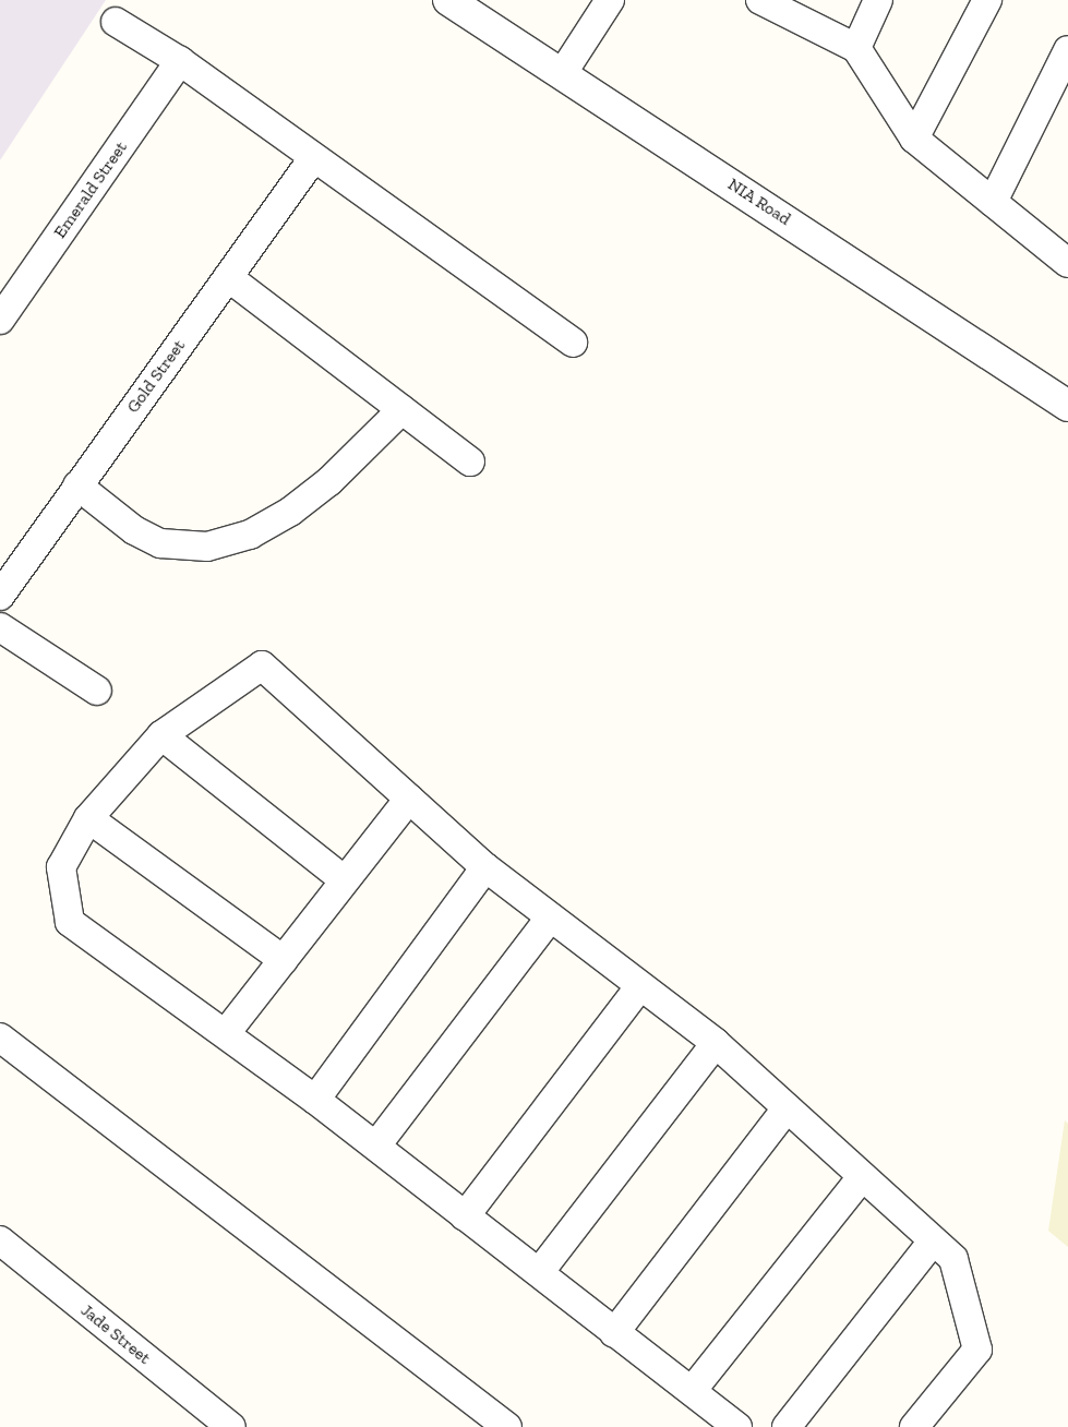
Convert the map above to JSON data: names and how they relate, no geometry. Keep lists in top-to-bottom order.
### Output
{
  "streets": {
    "street": [
      "Emerald Street",
      "NIA Road",
      "Gold Street",
      "Jade Street"
    ]
  }
}
